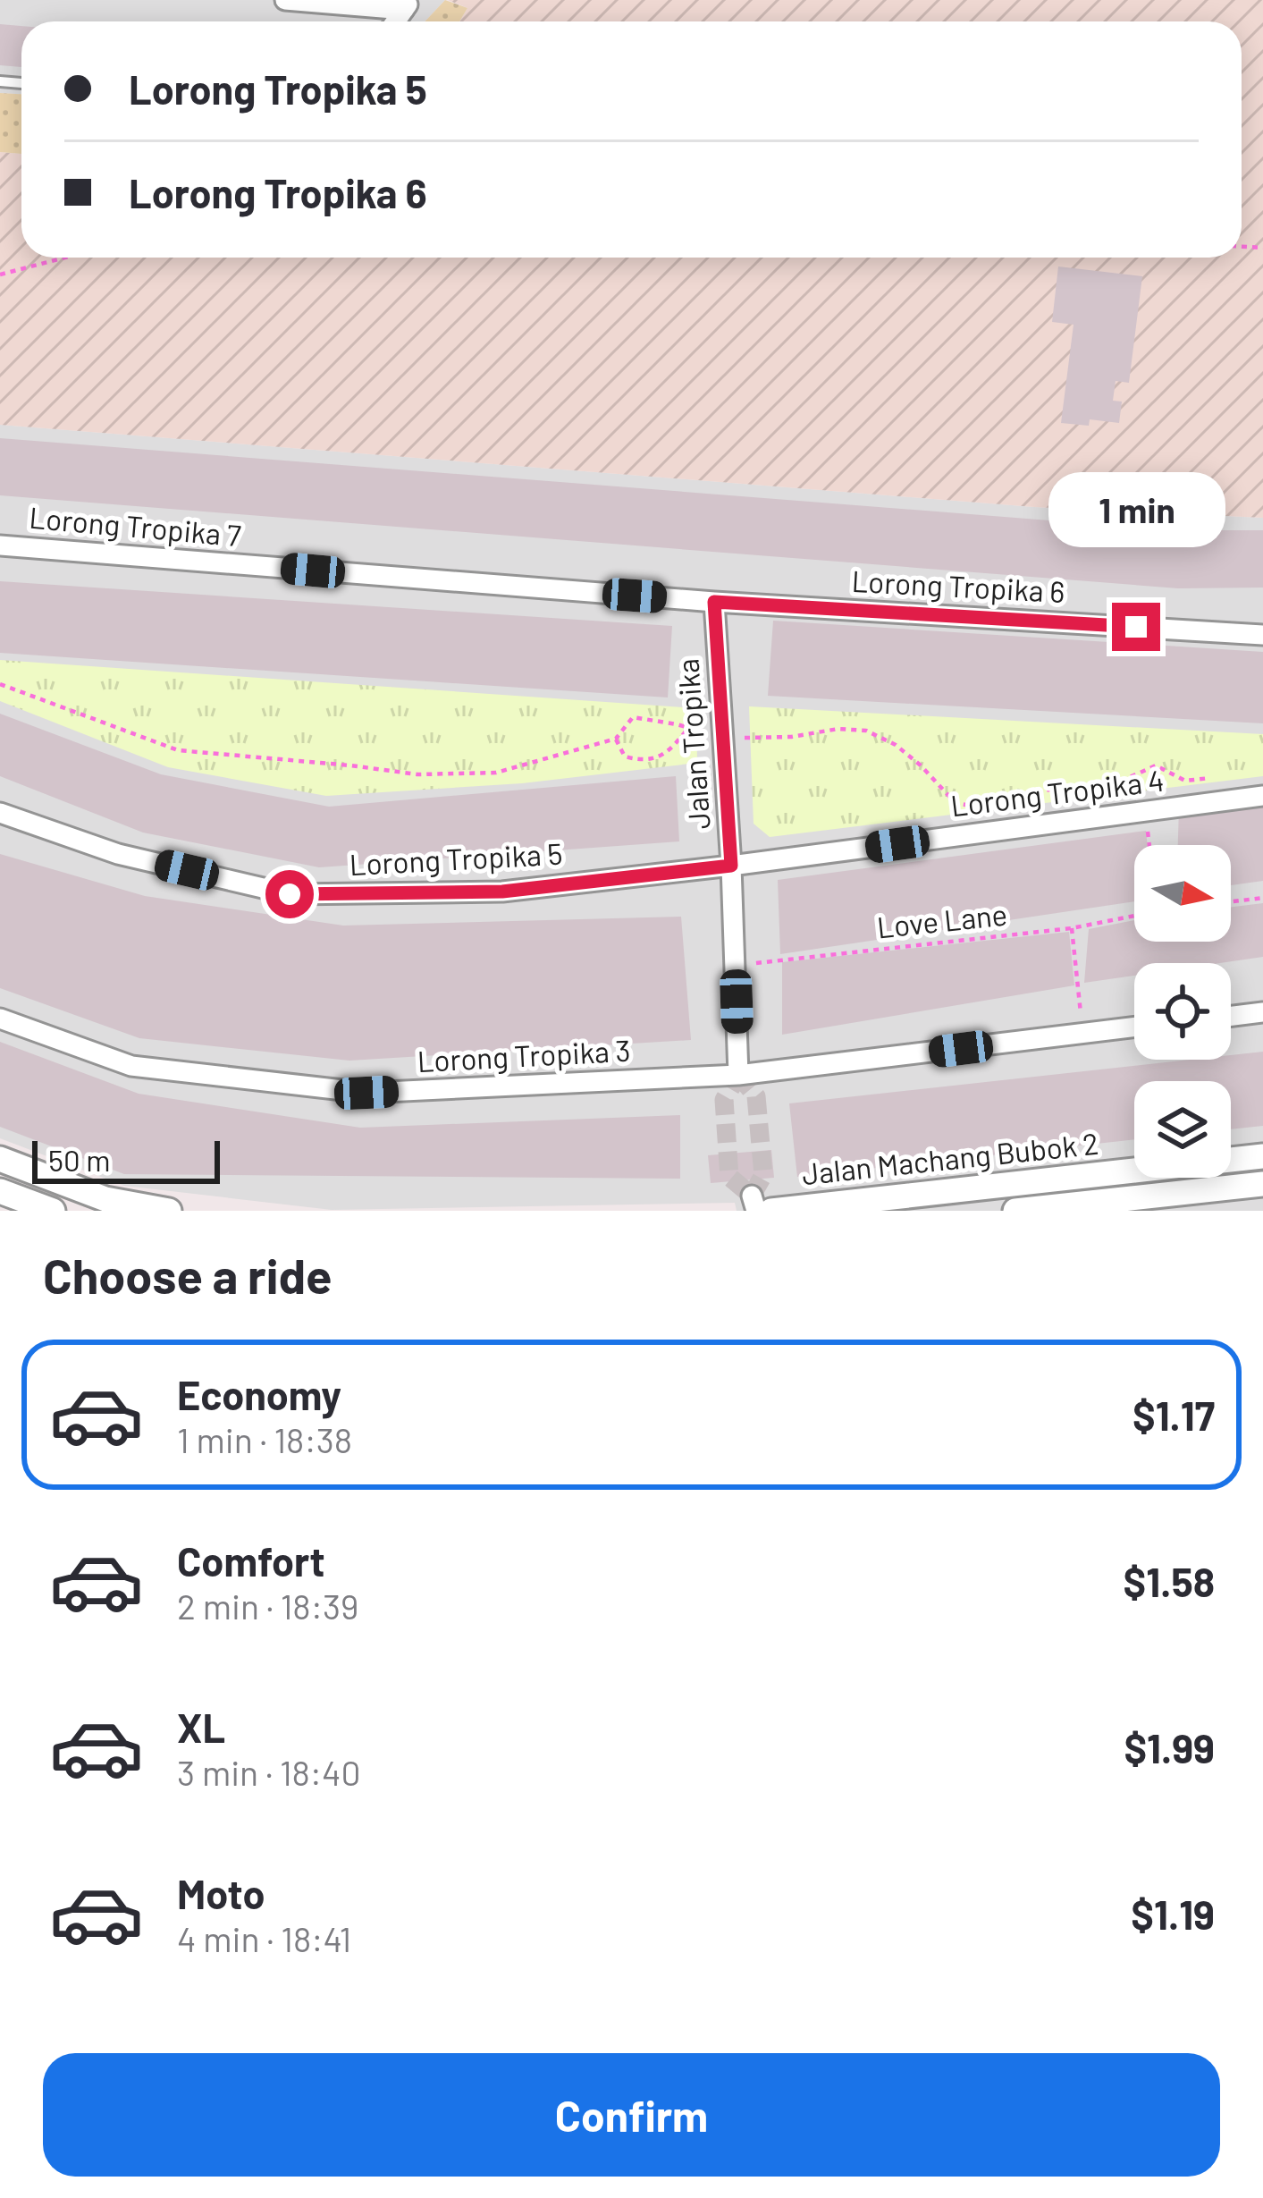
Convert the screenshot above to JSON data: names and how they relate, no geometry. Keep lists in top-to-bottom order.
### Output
{
  "streets": {
    "street": [
      "Lorong Tropika 7",
      "Lorong Tropika 6",
      "Jalan Tropika",
      "Lorong Tropika 4",
      "Lorong Tropika 5",
      "Lorong Tropika 3",
      "Jalan Machang Bubok 2"
    ],
    "path": ["Love Lane"]
  },
  "crossings": [
    ["Lorong Tropika 7", "Lorong Tropika 6"],
    ["Lorong Tropika 7", "Jalan Tropika"],
    ["Lorong Tropika 6", "Jalan Tropika"],
    ["Jalan Tropika", "Lorong Tropika 4"],
    ["Jalan Tropika", "Lorong Tropika 5"],
    ["Jalan Tropika", "Love Lane"],
    ["Jalan Tropika", "Lorong Tropika 3"],
    ["Lorong Tropika 4", "Lorong Tropika 5"]
  ],
  "scale_bar": "50 m",
  "north": "right",
  "page": {
    "banner": ["Lorong Tropika 5", "Lorong Tropika 6"],
    "bubble": "1 min",
    "scale": "50 m",
    "heading": "Choose a ride",
    "list": [
      {
        "name": "Economy",
        "note": "1 min · 18:38",
        "value": "$1.17"
      },
      {
        "name": "Comfort",
        "note": "2 min · 18:39",
        "value": "$1.58"
      },
      {
        "name": "XL",
        "note": "3 min · 18:40",
        "value": "$1.99"
      },
      {
        "name": "Moto",
        "note": "4 min · 18:41",
        "value": "$1.19"
      }
    ],
    "buttons": "Confirm"
  }
}
